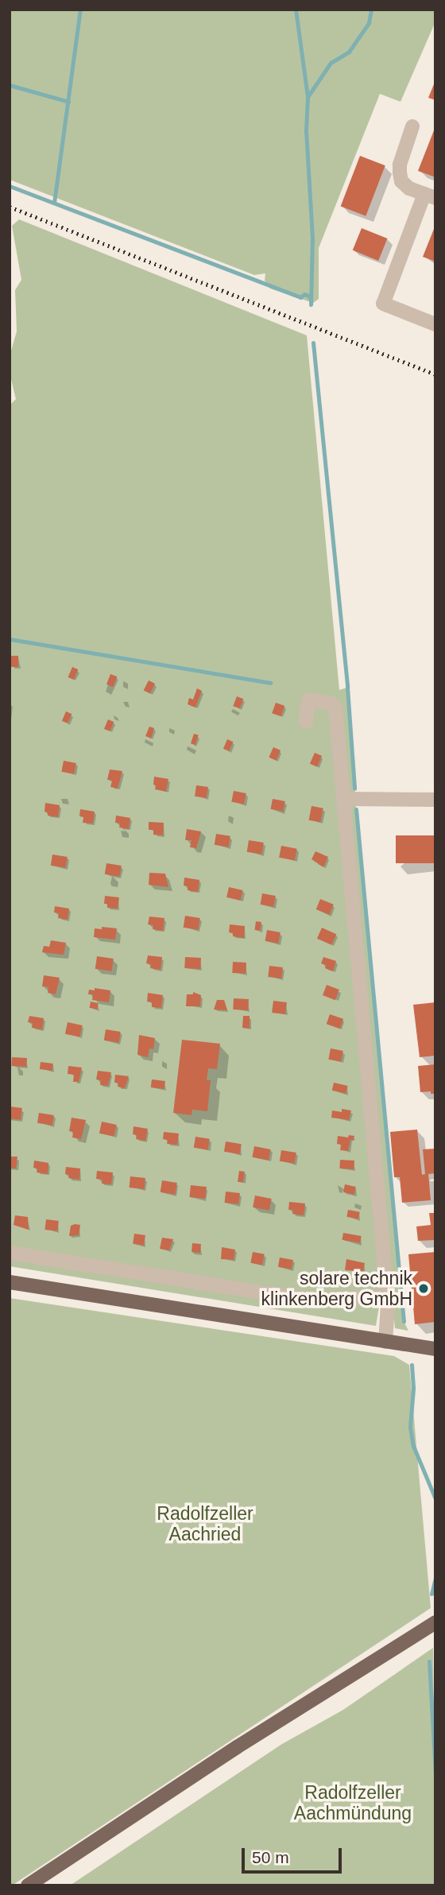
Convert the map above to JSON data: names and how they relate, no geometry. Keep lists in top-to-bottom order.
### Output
{
  "parks": ["Radolfzeller Aachried", "Radolfzeller Aachmündung"],
  "places": ["solare technik klinkenberg GmbH"],
  "scale_bar": "50 m"
}
